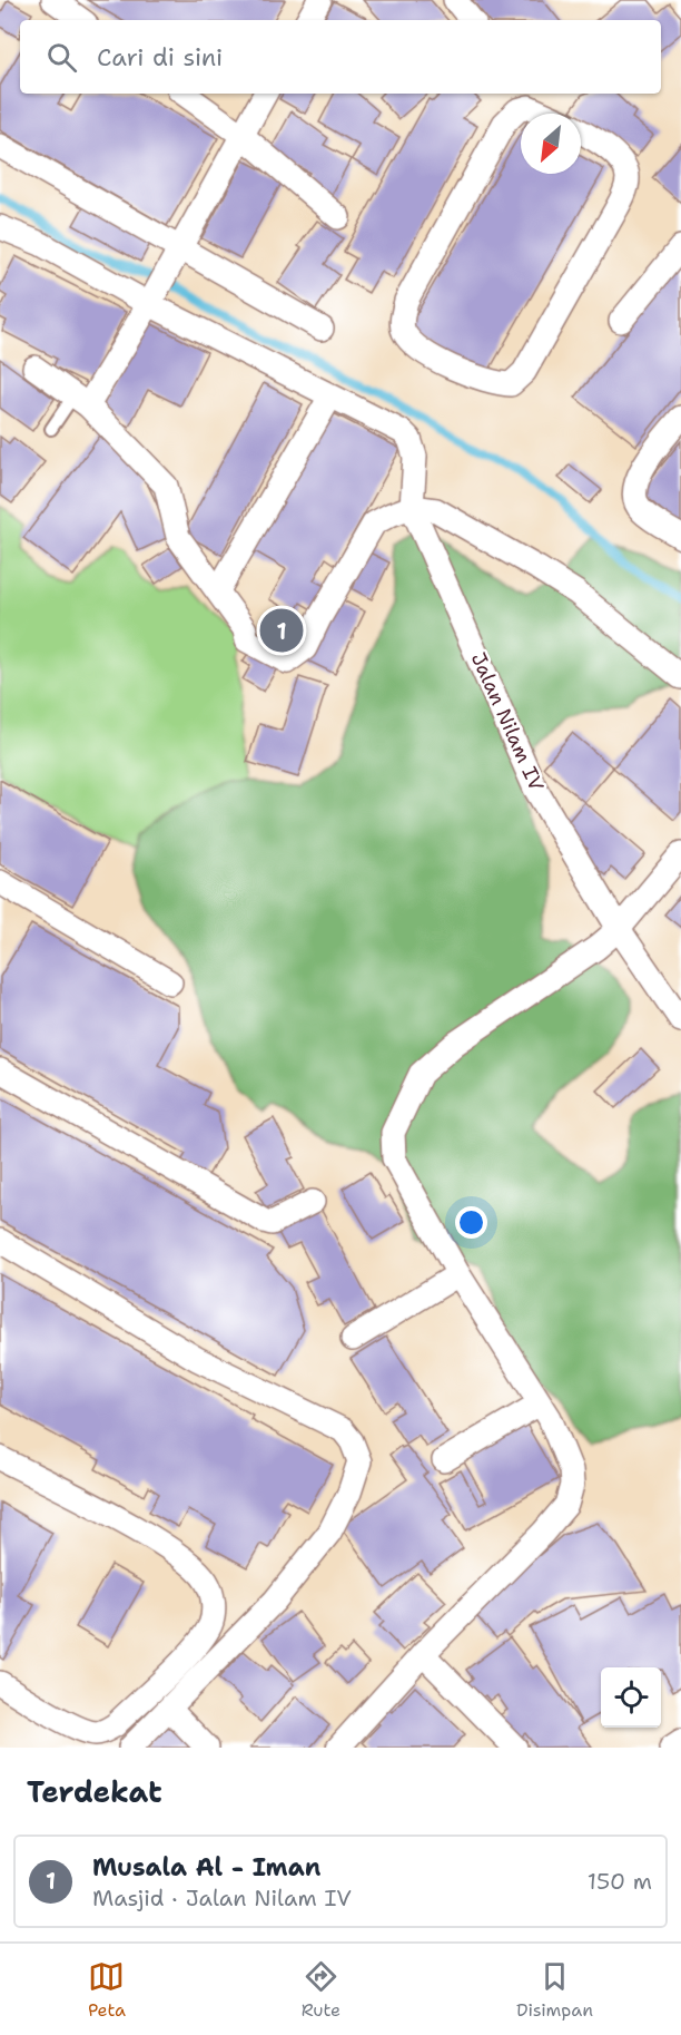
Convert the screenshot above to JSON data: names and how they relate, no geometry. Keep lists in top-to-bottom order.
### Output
{
  "streets": {
    "street": ["Jalan Nilam IV"]
  },
  "north": "bottom left",
  "page": {
    "search": "Cari di sini",
    "pins": "1",
    "heading": "Terdekat",
    "list": [
      {
        "mark": "1",
        "name": "Musala Al - Iman",
        "note": "Masjid · Jalan Nilam IV",
        "value": "150 m"
      }
    ],
    "nav": ["Peta", "Rute", "Disimpan"]
  }
}
